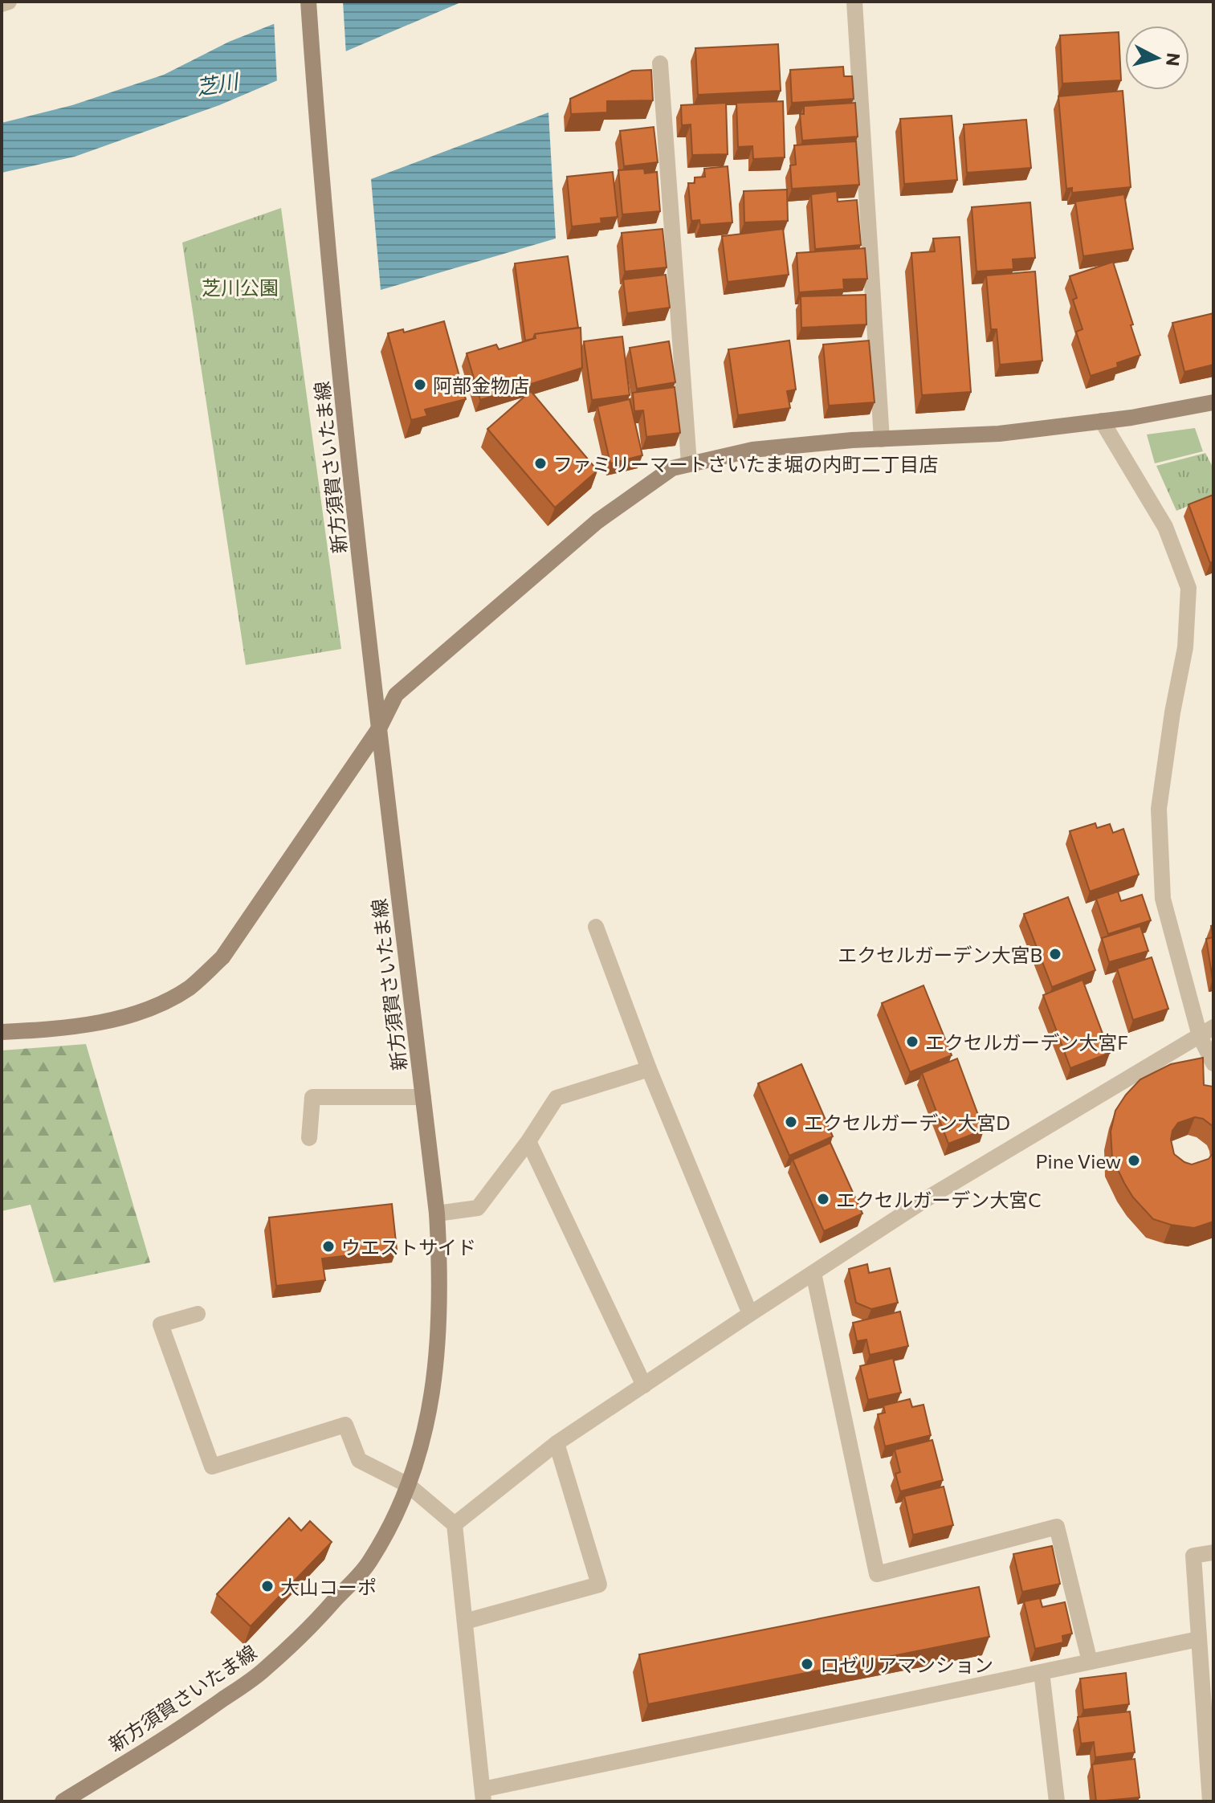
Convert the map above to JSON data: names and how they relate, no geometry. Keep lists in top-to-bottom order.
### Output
{
  "streets": {
    "main road": ["新方須賀さいたま線"]
  },
  "water": ["芝川"],
  "parks": ["芝川公園"],
  "places": [
    "阿部金物店",
    "ファミリーマートさいたま堀の内町二丁目店",
    "エクセルガーデン大宮B",
    "エクセルガーデン大宮F",
    "エクセルガーデン大宮D",
    "Pine View",
    "エクセルガーデン大宮C",
    "ウエストサイド",
    "大山コーポ",
    "ロゼリアマンション"
  ],
  "north": "right"
}
